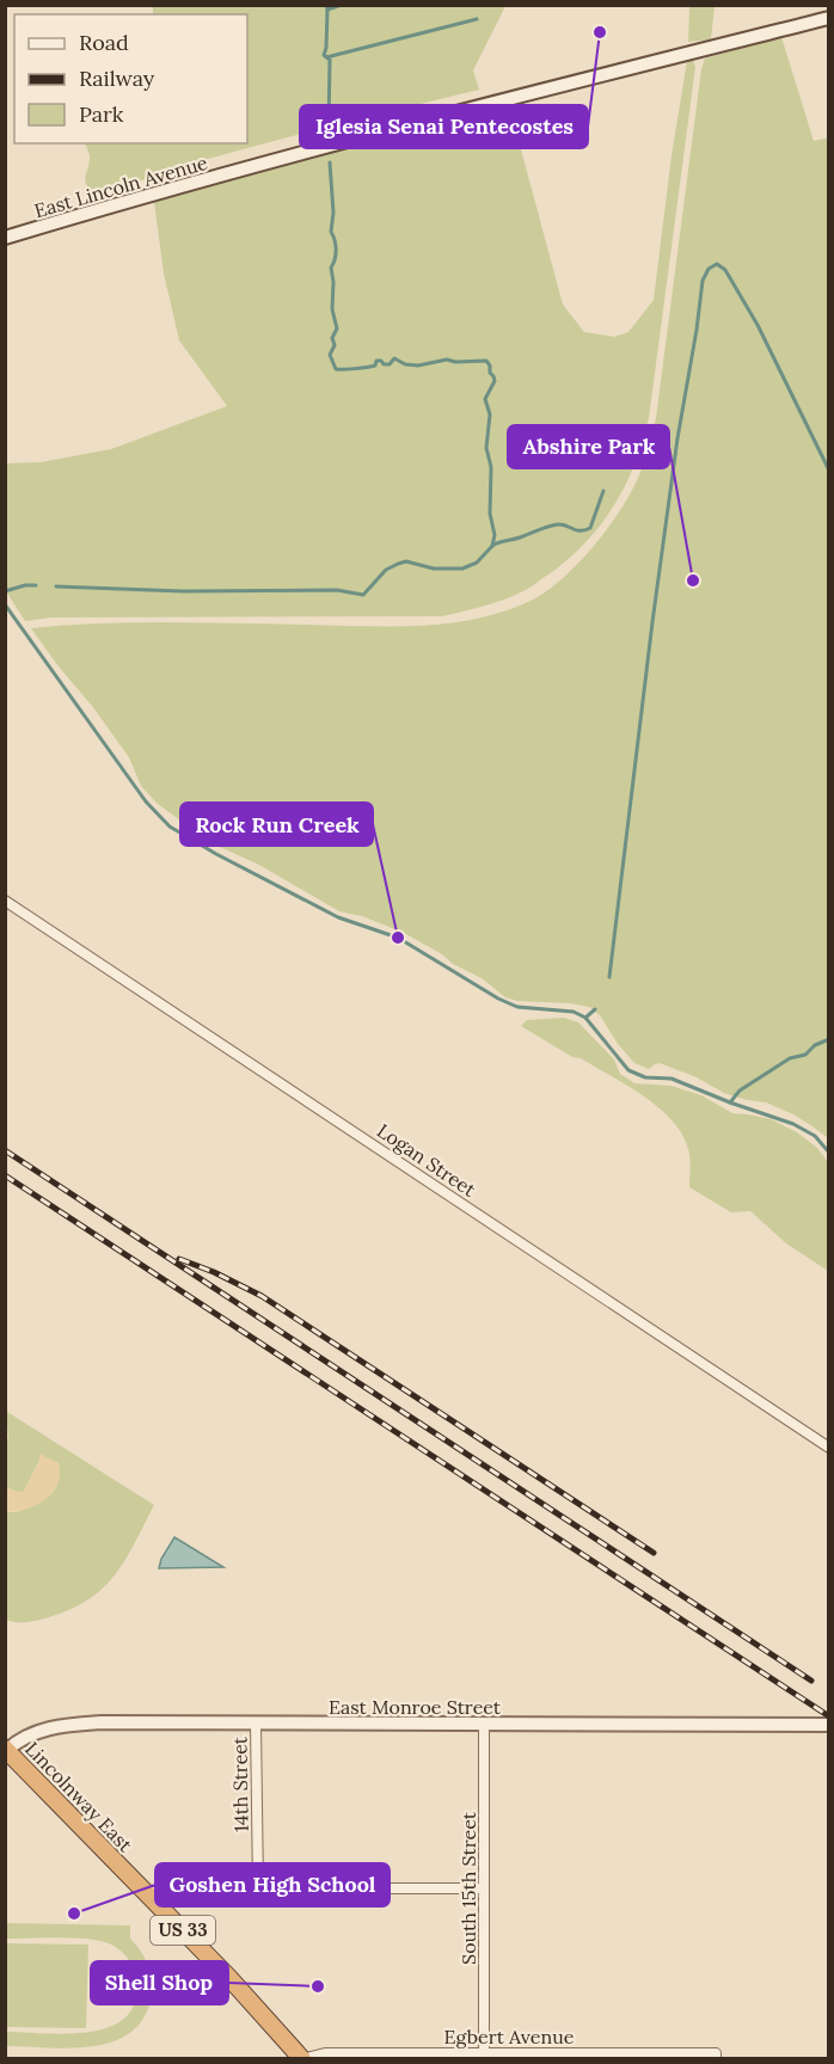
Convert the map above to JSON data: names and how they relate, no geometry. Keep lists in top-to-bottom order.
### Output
{
  "streets": {
    "highway": ["Lincolnway East", "US 33"],
    "main road": ["East Lincoln Avenue", "East Monroe Street"],
    "street": [
      "Logan Street",
      "14th Street",
      "South 15th Street",
      "Egbert Avenue"
    ]
  },
  "crossings": [
    ["East Monroe Street", "14th Street"],
    ["East Monroe Street", "Lincolnway East"],
    ["East Monroe Street", "South 15th Street"],
    ["Lincolnway East", "Egbert Avenue"],
    ["South 15th Street", "Egbert Avenue"]
  ],
  "places": [
    "Iglesia Senai Pentecostes",
    "Abshire Park",
    "Rock Run Creek",
    "Goshen High School",
    "Shell Shop"
  ],
  "legend": ["Road", "Railway", "Park"]
}
